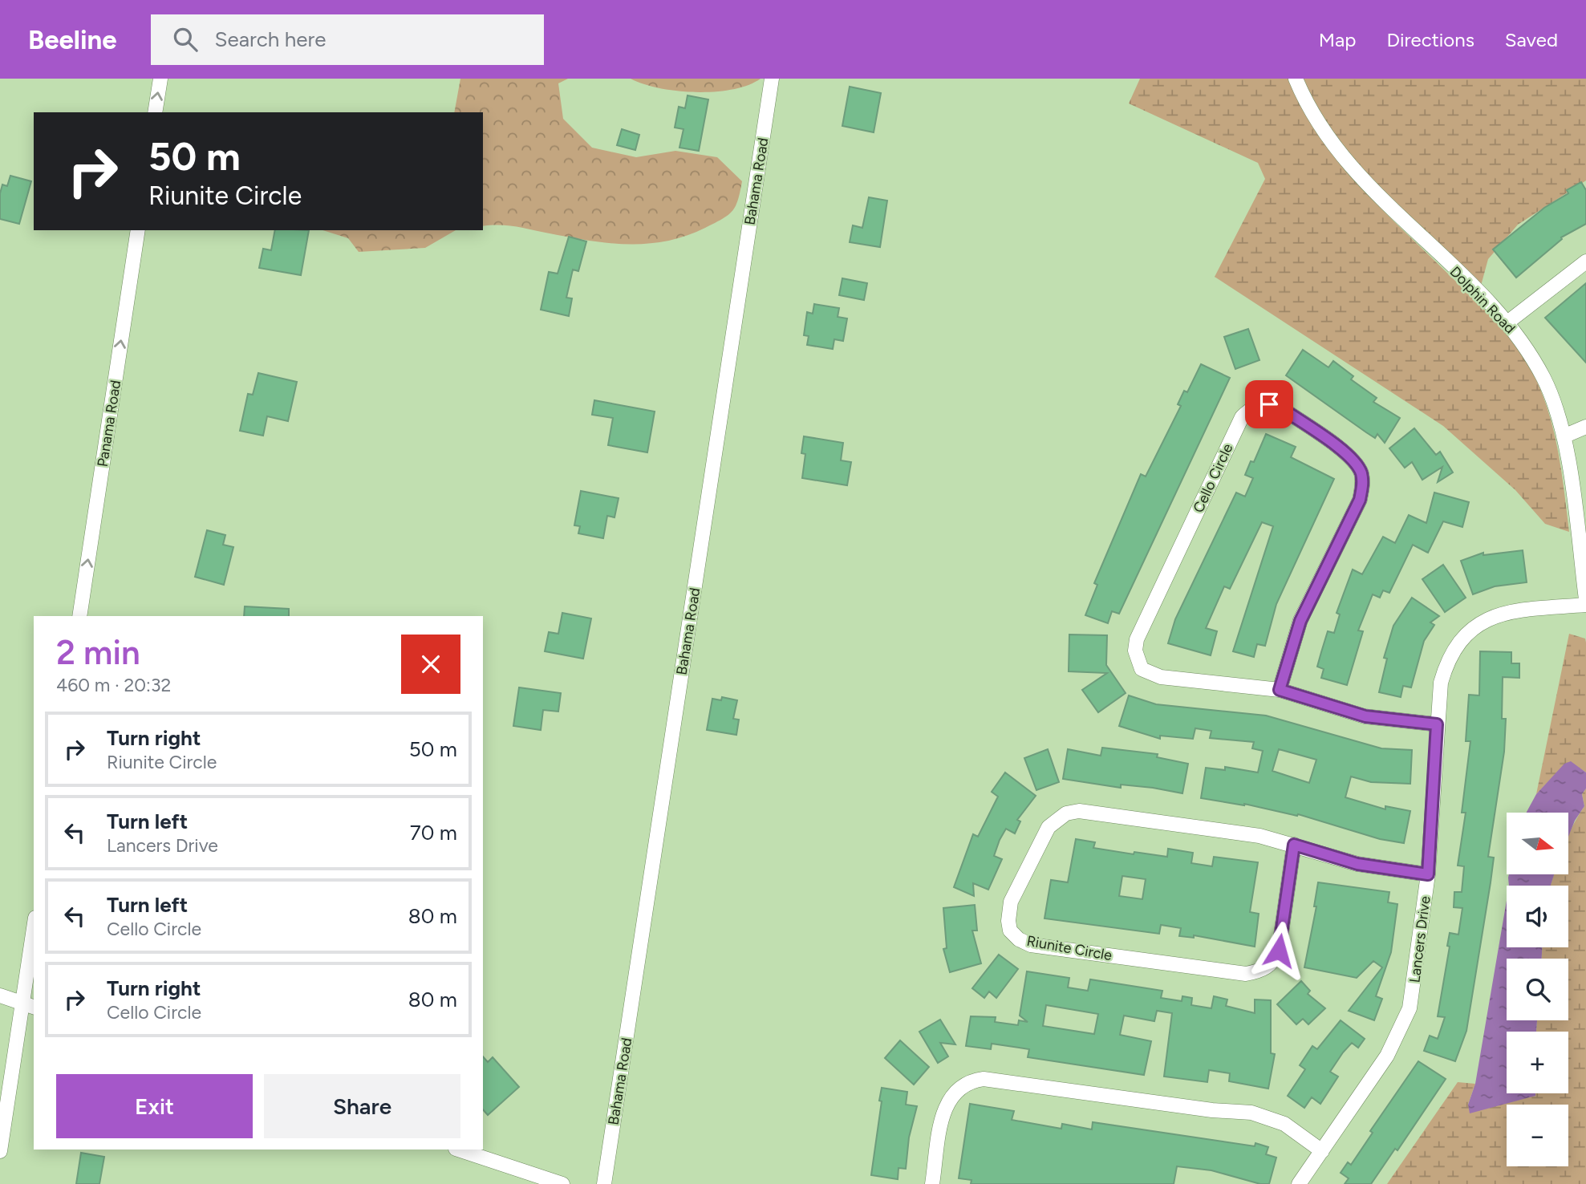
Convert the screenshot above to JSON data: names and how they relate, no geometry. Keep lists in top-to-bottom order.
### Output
{
  "streets": {
    "street": [
      "Bahama Road",
      "Dolphin Road",
      "Panama Road",
      "Cello Circle",
      "Lancers Drive",
      "Riunite Circle"
    ]
  },
  "crossings": [
    ["Cello Circle", "Lancers Drive"],
    ["Lancers Drive", "Riunite Circle"]
  ],
  "one_way": ["Panama Road"],
  "north": "right",
  "page": {
    "header": "Beeline",
    "search": "Search here",
    "nav": ["Map", "Directions", "Saved"],
    "turn": ["50 m", "Riunite Circle"],
    "heading": ["2 min", "460 m · 20:32"],
    "list": [
      {
        "name": "Turn right",
        "note": "Riunite Circle",
        "value": "50 m"
      },
      {
        "name": "Turn left",
        "note": "Lancers Drive",
        "value": "70 m"
      },
      {
        "name": "Turn left",
        "note": "Cello Circle",
        "value": "80 m"
      },
      {
        "name": "Turn right",
        "note": "Cello Circle",
        "value": "80 m"
      }
    ],
    "map_buttons": ["+", "−"],
    "buttons": ["Exit", "Share"]
  }
}
